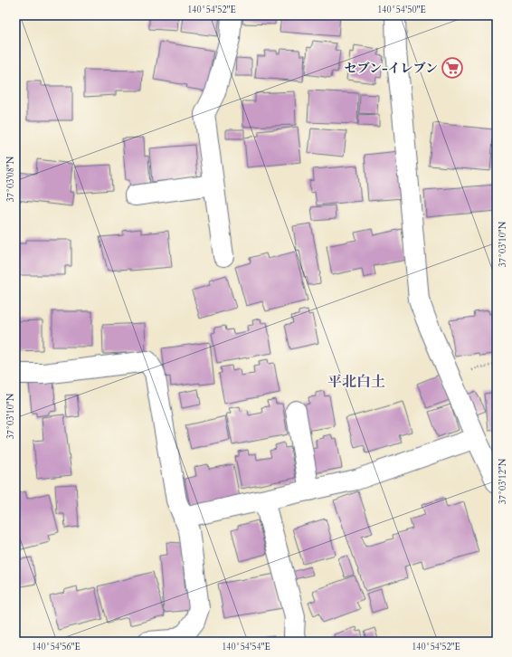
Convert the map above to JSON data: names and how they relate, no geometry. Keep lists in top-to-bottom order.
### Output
{
  "districts": ["平北白土"],
  "places": {
    "supermarket": ["セブン-イレブン"]
  },
  "coordinates": [
    "140°54'52\"E",
    "140°54'50\"E",
    "37°03'08\"N",
    "37°03'10\"N",
    "37°03'12\"N",
    "140°54'56\"E",
    "140°54'54\"E"
  ]
}
